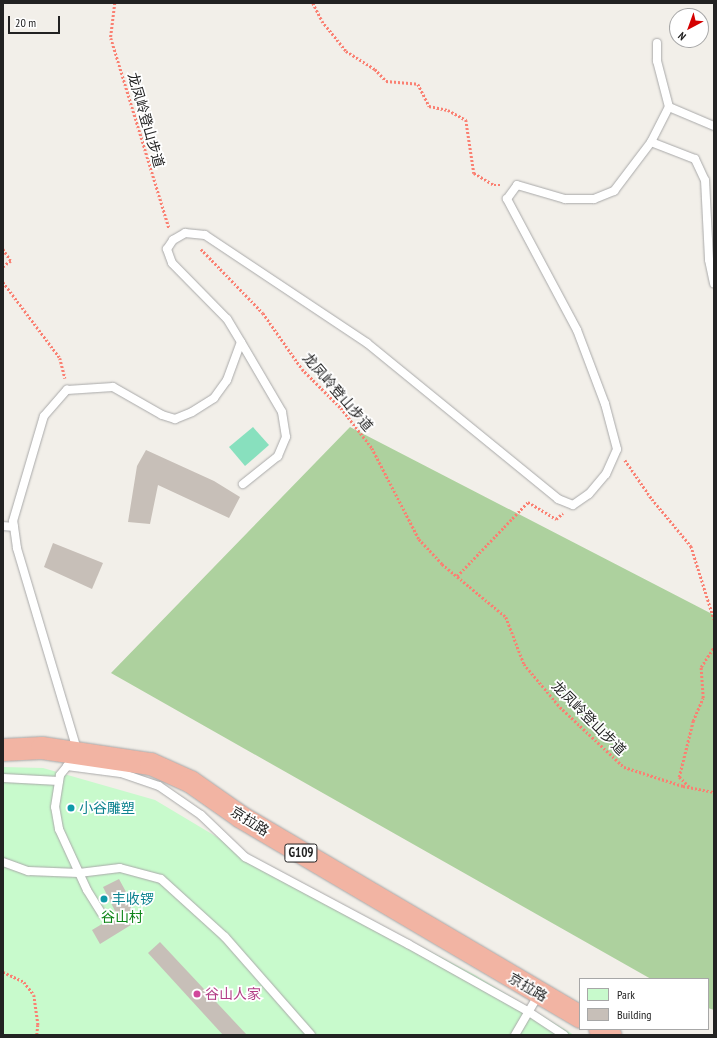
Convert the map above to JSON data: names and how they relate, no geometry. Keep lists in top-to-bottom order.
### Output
{
  "streets": {
    "highway": ["京拉路", "G109"],
    "path": ["龙凤岭登山步道"]
  },
  "parks": ["谷山村"],
  "places": ["小谷雕塑", "丰收锣", "谷山人家"],
  "legend": ["Park", "Building"],
  "scale_bar": "20 m",
  "north": "bottom left"
}
